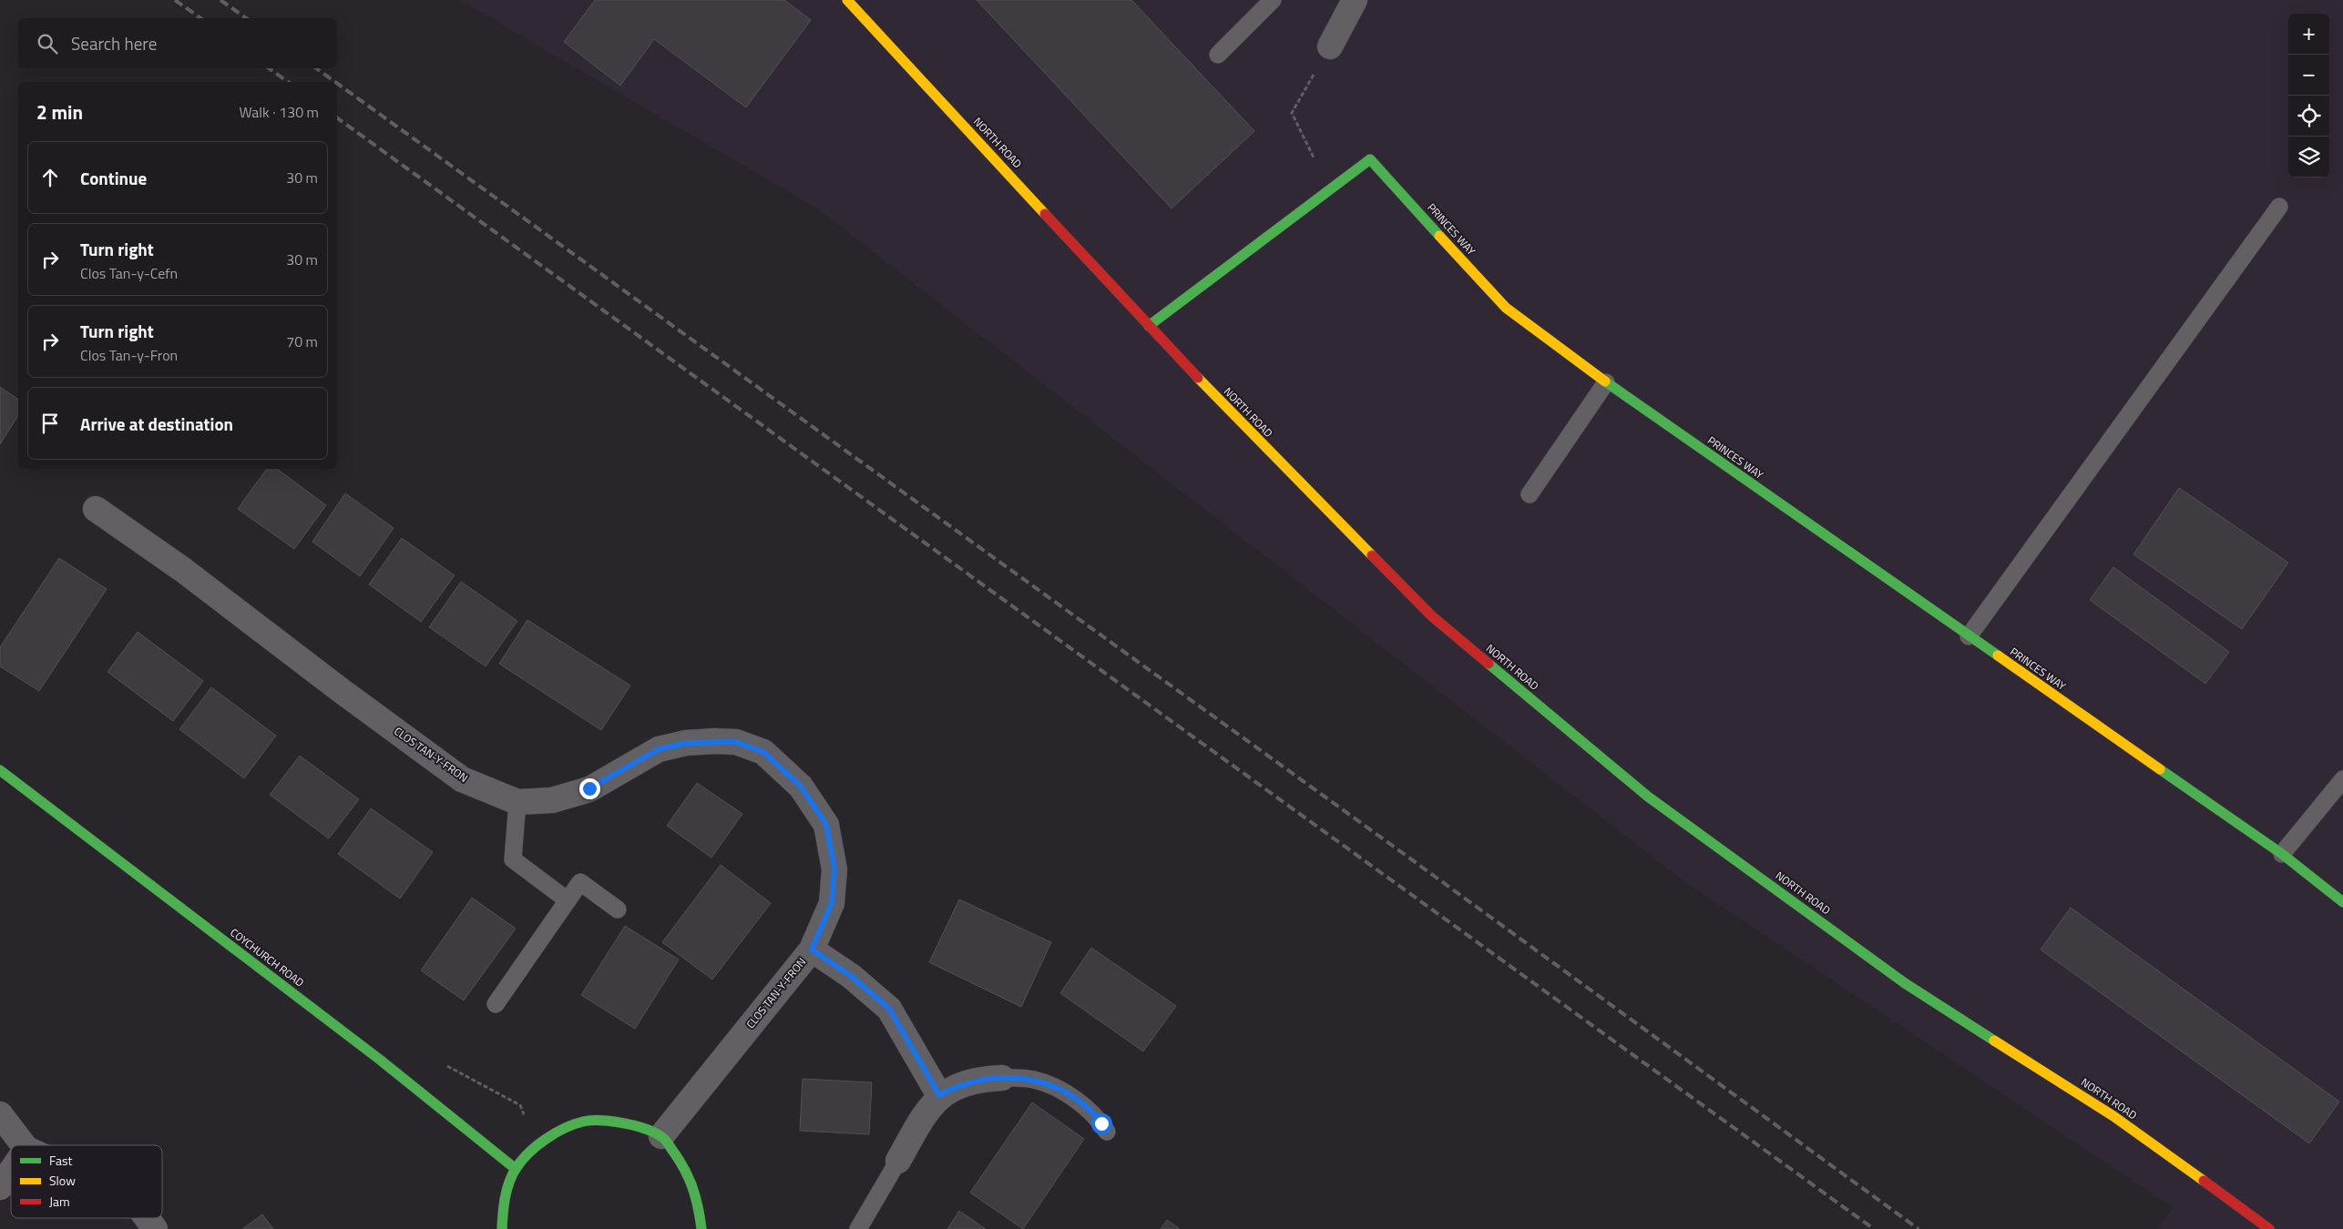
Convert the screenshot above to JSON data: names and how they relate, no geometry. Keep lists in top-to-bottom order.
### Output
{
  "streets": {
    "street": [
      "NORTH ROAD",
      "PRINCES WAY",
      "CLOS TAN-Y-FRON",
      "COYCHURCH ROAD"
    ]
  },
  "crossings": [
    ["NORTH ROAD", "PRINCES WAY"]
  ],
  "legend": ["Fast", "Slow", "Jam"],
  "page": {
    "map_buttons": ["+", "−"],
    "search": "Search here",
    "heading": ["2 min", "Walk · 130 m"],
    "list": [
      ["Continue", "30 m"],
      ["Turn right", "Clos Tan-y-Cefn", "30 m"],
      ["Turn right", "Clos Tan-y-Fron", "70 m"],
      "Arrive at destination"
    ]
  }
}
